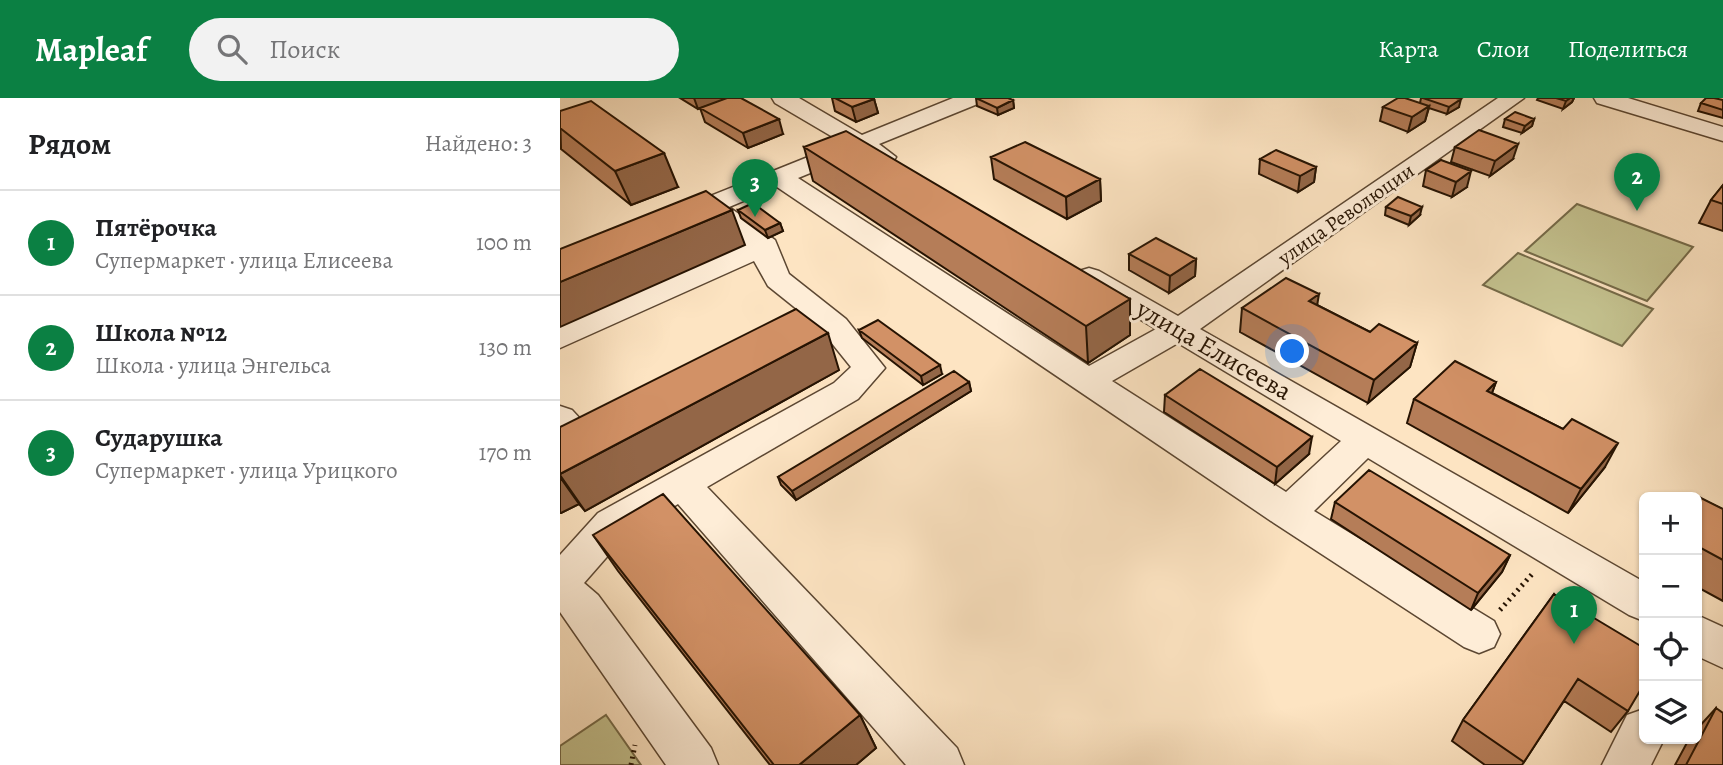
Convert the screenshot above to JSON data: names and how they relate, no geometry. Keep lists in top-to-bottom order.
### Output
{
  "streets": {
    "street": ["улица Революции", "улица Елисеева"]
  },
  "crossings": [
    ["улица Революции", "улица Елисеева"]
  ],
  "page": {
    "header": "Mapleaf",
    "search": "Поиск",
    "nav": ["Карта", "Слои", "Поделиться"],
    "heading": ["Рядом", "Найдено: 3"],
    "pins": ["2", "3", "1"],
    "list": [
      {
        "mark": "1",
        "name": "Пятёрочка",
        "note": "Супермаркет · улица Елисеева",
        "value": "100 m"
      },
      {
        "mark": "2",
        "name": "Школа №12",
        "note": "Школа · улица Энгельса",
        "value": "130 m"
      },
      {
        "mark": "3",
        "name": "Сударушка",
        "note": "Супермаркет · улица Урицкого",
        "value": "170 m"
      }
    ],
    "map_buttons": ["+", "−"]
  }
}
